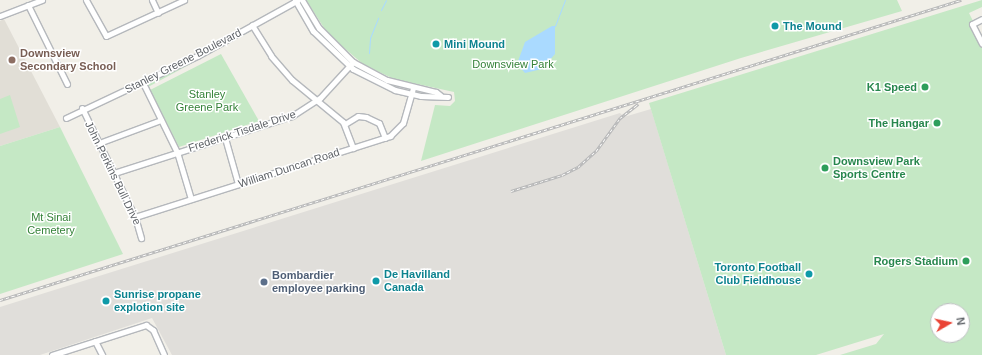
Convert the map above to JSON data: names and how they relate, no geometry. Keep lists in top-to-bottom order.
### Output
{
  "streets": {
    "street": [
      "Stanley Greene Boulevard",
      "Frederick Tisdale Drive",
      "William Duncan Road",
      "John Perkins Bull Drive"
    ]
  },
  "crossings": [
    ["Stanley Greene Boulevard", "John Perkins Bull Drive"],
    ["Frederick Tisdale Drive", "John Perkins Bull Drive"],
    ["William Duncan Road", "John Perkins Bull Drive"]
  ],
  "parks": ["Downsview Park", "Stanley Greene Park", "Mt Sinai Cemetery"],
  "places": [
    "The Mound",
    "Mini Mound",
    "Downsview Secondary School",
    "K1 Speed",
    "The Hangar",
    "Downsview Park Sports Centre",
    "Rogers Stadium",
    "Toronto Football Club Fieldhouse",
    "De Havilland Canada",
    "Bombardier employee parking",
    "Sunrise propane explotion site"
  ],
  "north": "right"
}
